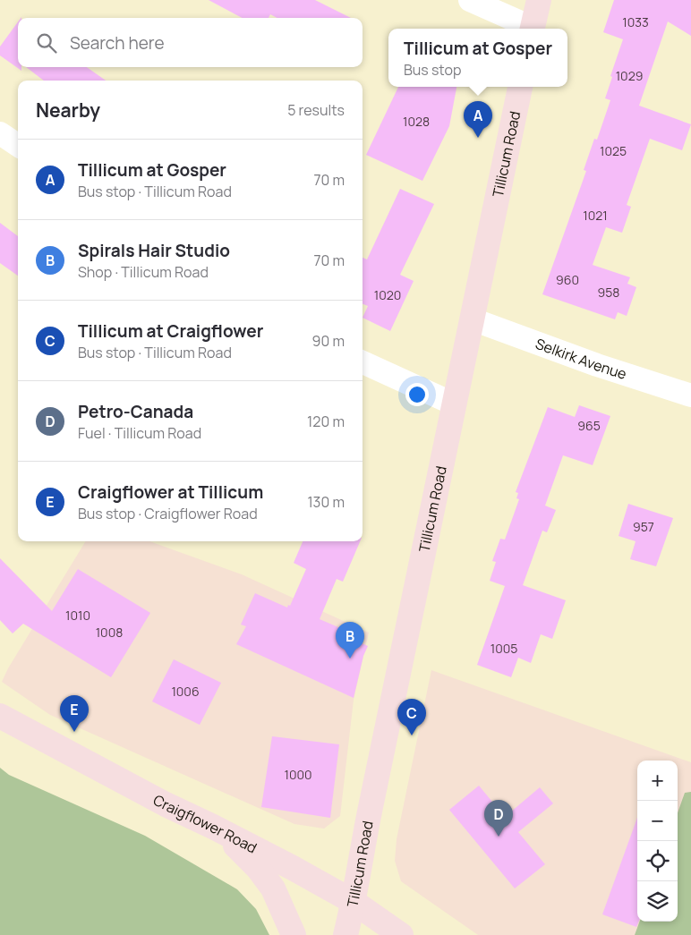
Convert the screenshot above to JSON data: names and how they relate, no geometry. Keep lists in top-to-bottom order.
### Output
{
  "streets": {
    "main road": ["Tillicum Road", "Craigflower Road"],
    "street": ["Selkirk Avenue"]
  },
  "crossings": [
    ["Tillicum Road", "Selkirk Avenue"],
    ["Tillicum Road", "Craigflower Road"]
  ],
  "house_numbers": [
    "1033",
    "1029",
    "1028",
    "1025",
    "1021",
    "960",
    "958",
    "1020",
    "965",
    "957",
    "1010",
    "1008",
    "1005",
    "1006",
    "1000"
  ],
  "page": {
    "search": "Search here",
    "popup": ["Tillicum at Gosper", "Bus stop"],
    "heading": ["Nearby", "5 results"],
    "pins": [
      "A",
      "B",
      "E",
      "C",
      "D"
    ],
    "list": [
      {
        "mark": "A",
        "name": "Tillicum at Gosper",
        "note": "Bus stop · Tillicum Road",
        "value": "70 m"
      },
      {
        "mark": "B",
        "name": "Spirals Hair Studio",
        "note": "Shop · Tillicum Road",
        "value": "70 m"
      },
      {
        "mark": "C",
        "name": "Tillicum at Craigflower",
        "note": "Bus stop · Tillicum Road",
        "value": "90 m"
      },
      {
        "mark": "D",
        "name": "Petro-Canada",
        "note": "Fuel · Tillicum Road",
        "value": "120 m"
      },
      {
        "mark": "E",
        "name": "Craigflower at Tillicum",
        "note": "Bus stop · Craigflower Road",
        "value": "130 m"
      }
    ],
    "map_buttons": ["+", "−"]
  }
}
